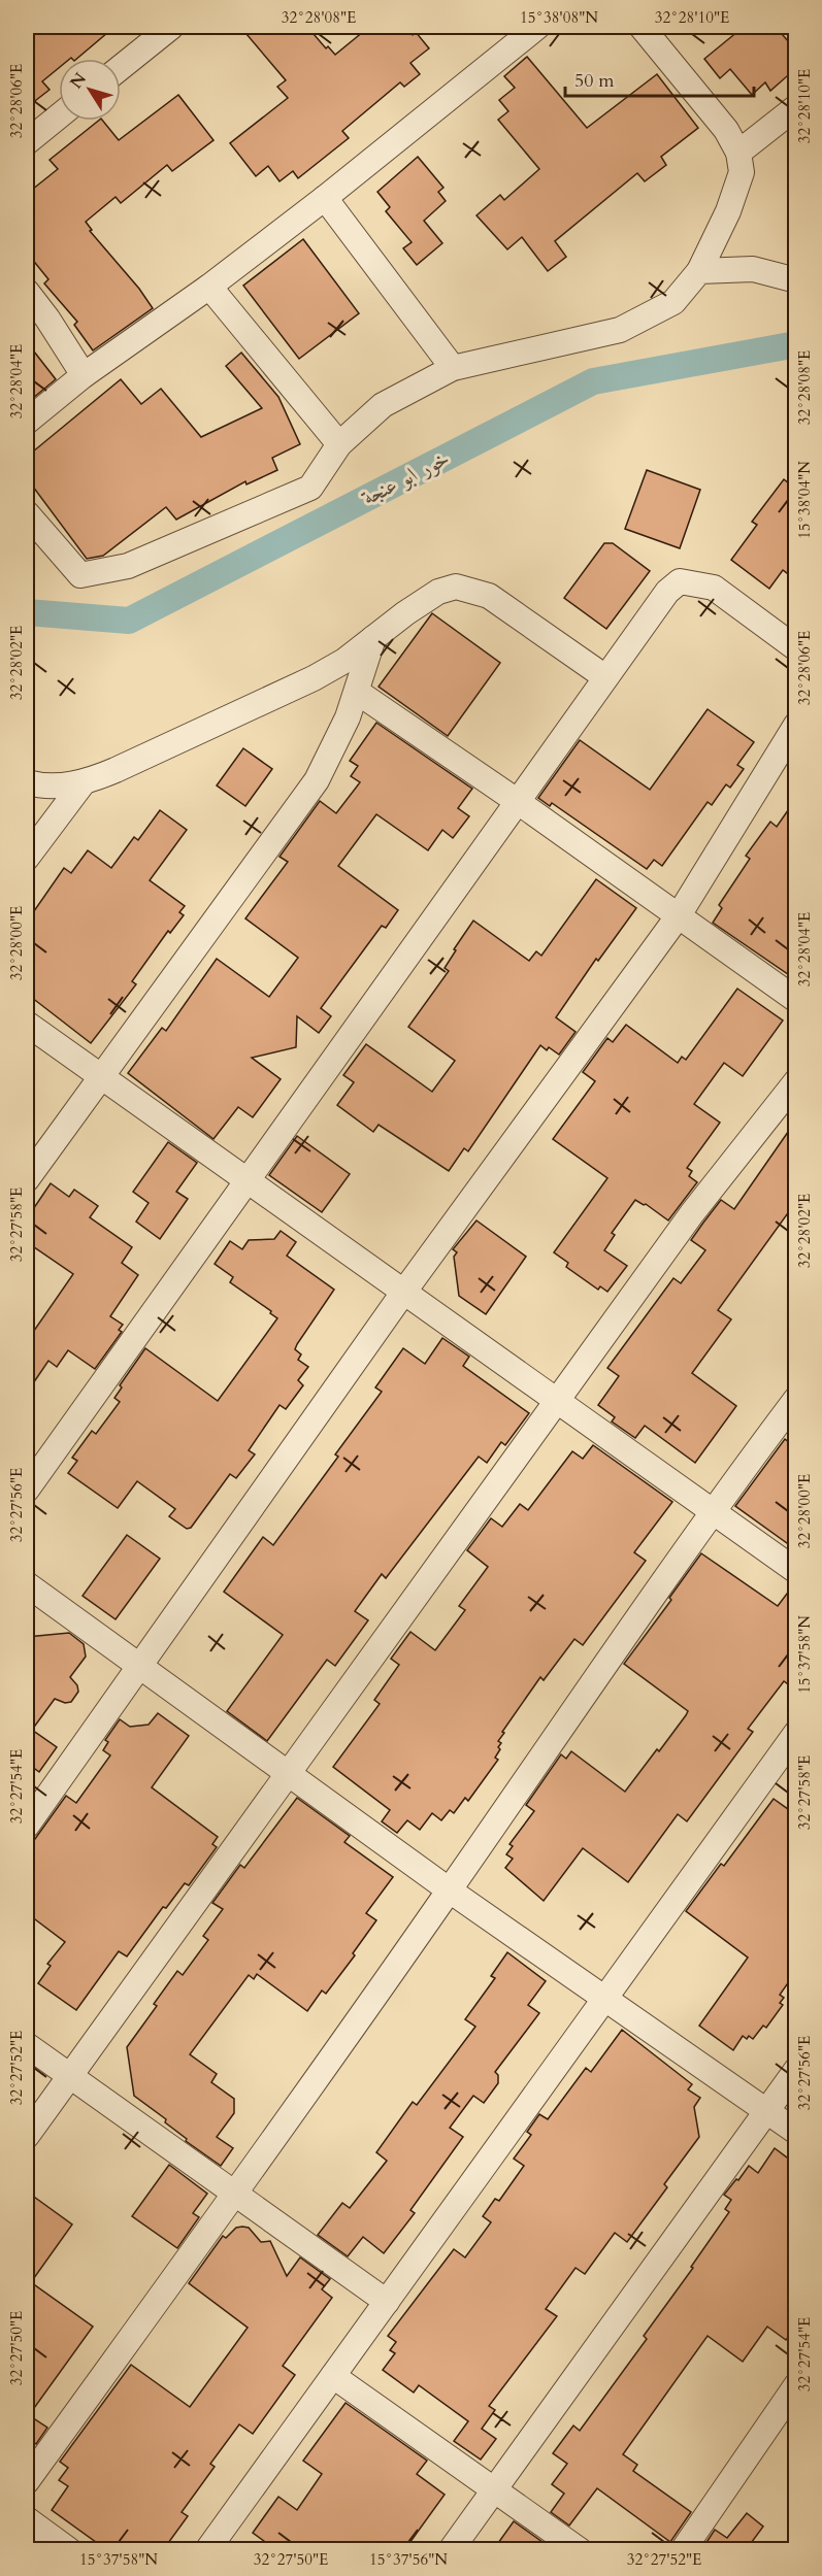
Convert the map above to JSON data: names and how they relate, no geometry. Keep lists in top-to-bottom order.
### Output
{
  "water": ["خور ابو عنجة"],
  "scale_bar": "50 m",
  "north": "top left",
  "coordinates": [
    "32°28'08\"E",
    "15°38'08\"N",
    "32°28'10\"E",
    "32°28'06\"E",
    "32°28'04\"E",
    "15°38'04\"N",
    "32°28'02\"E",
    "32°28'00\"E",
    "32°27'58\"E",
    "32°27'56\"E",
    "15°37'58\"N",
    "32°27'54\"E",
    "32°27'52\"E",
    "32°27'50\"E",
    "15°37'56\"N"
  ]
}
